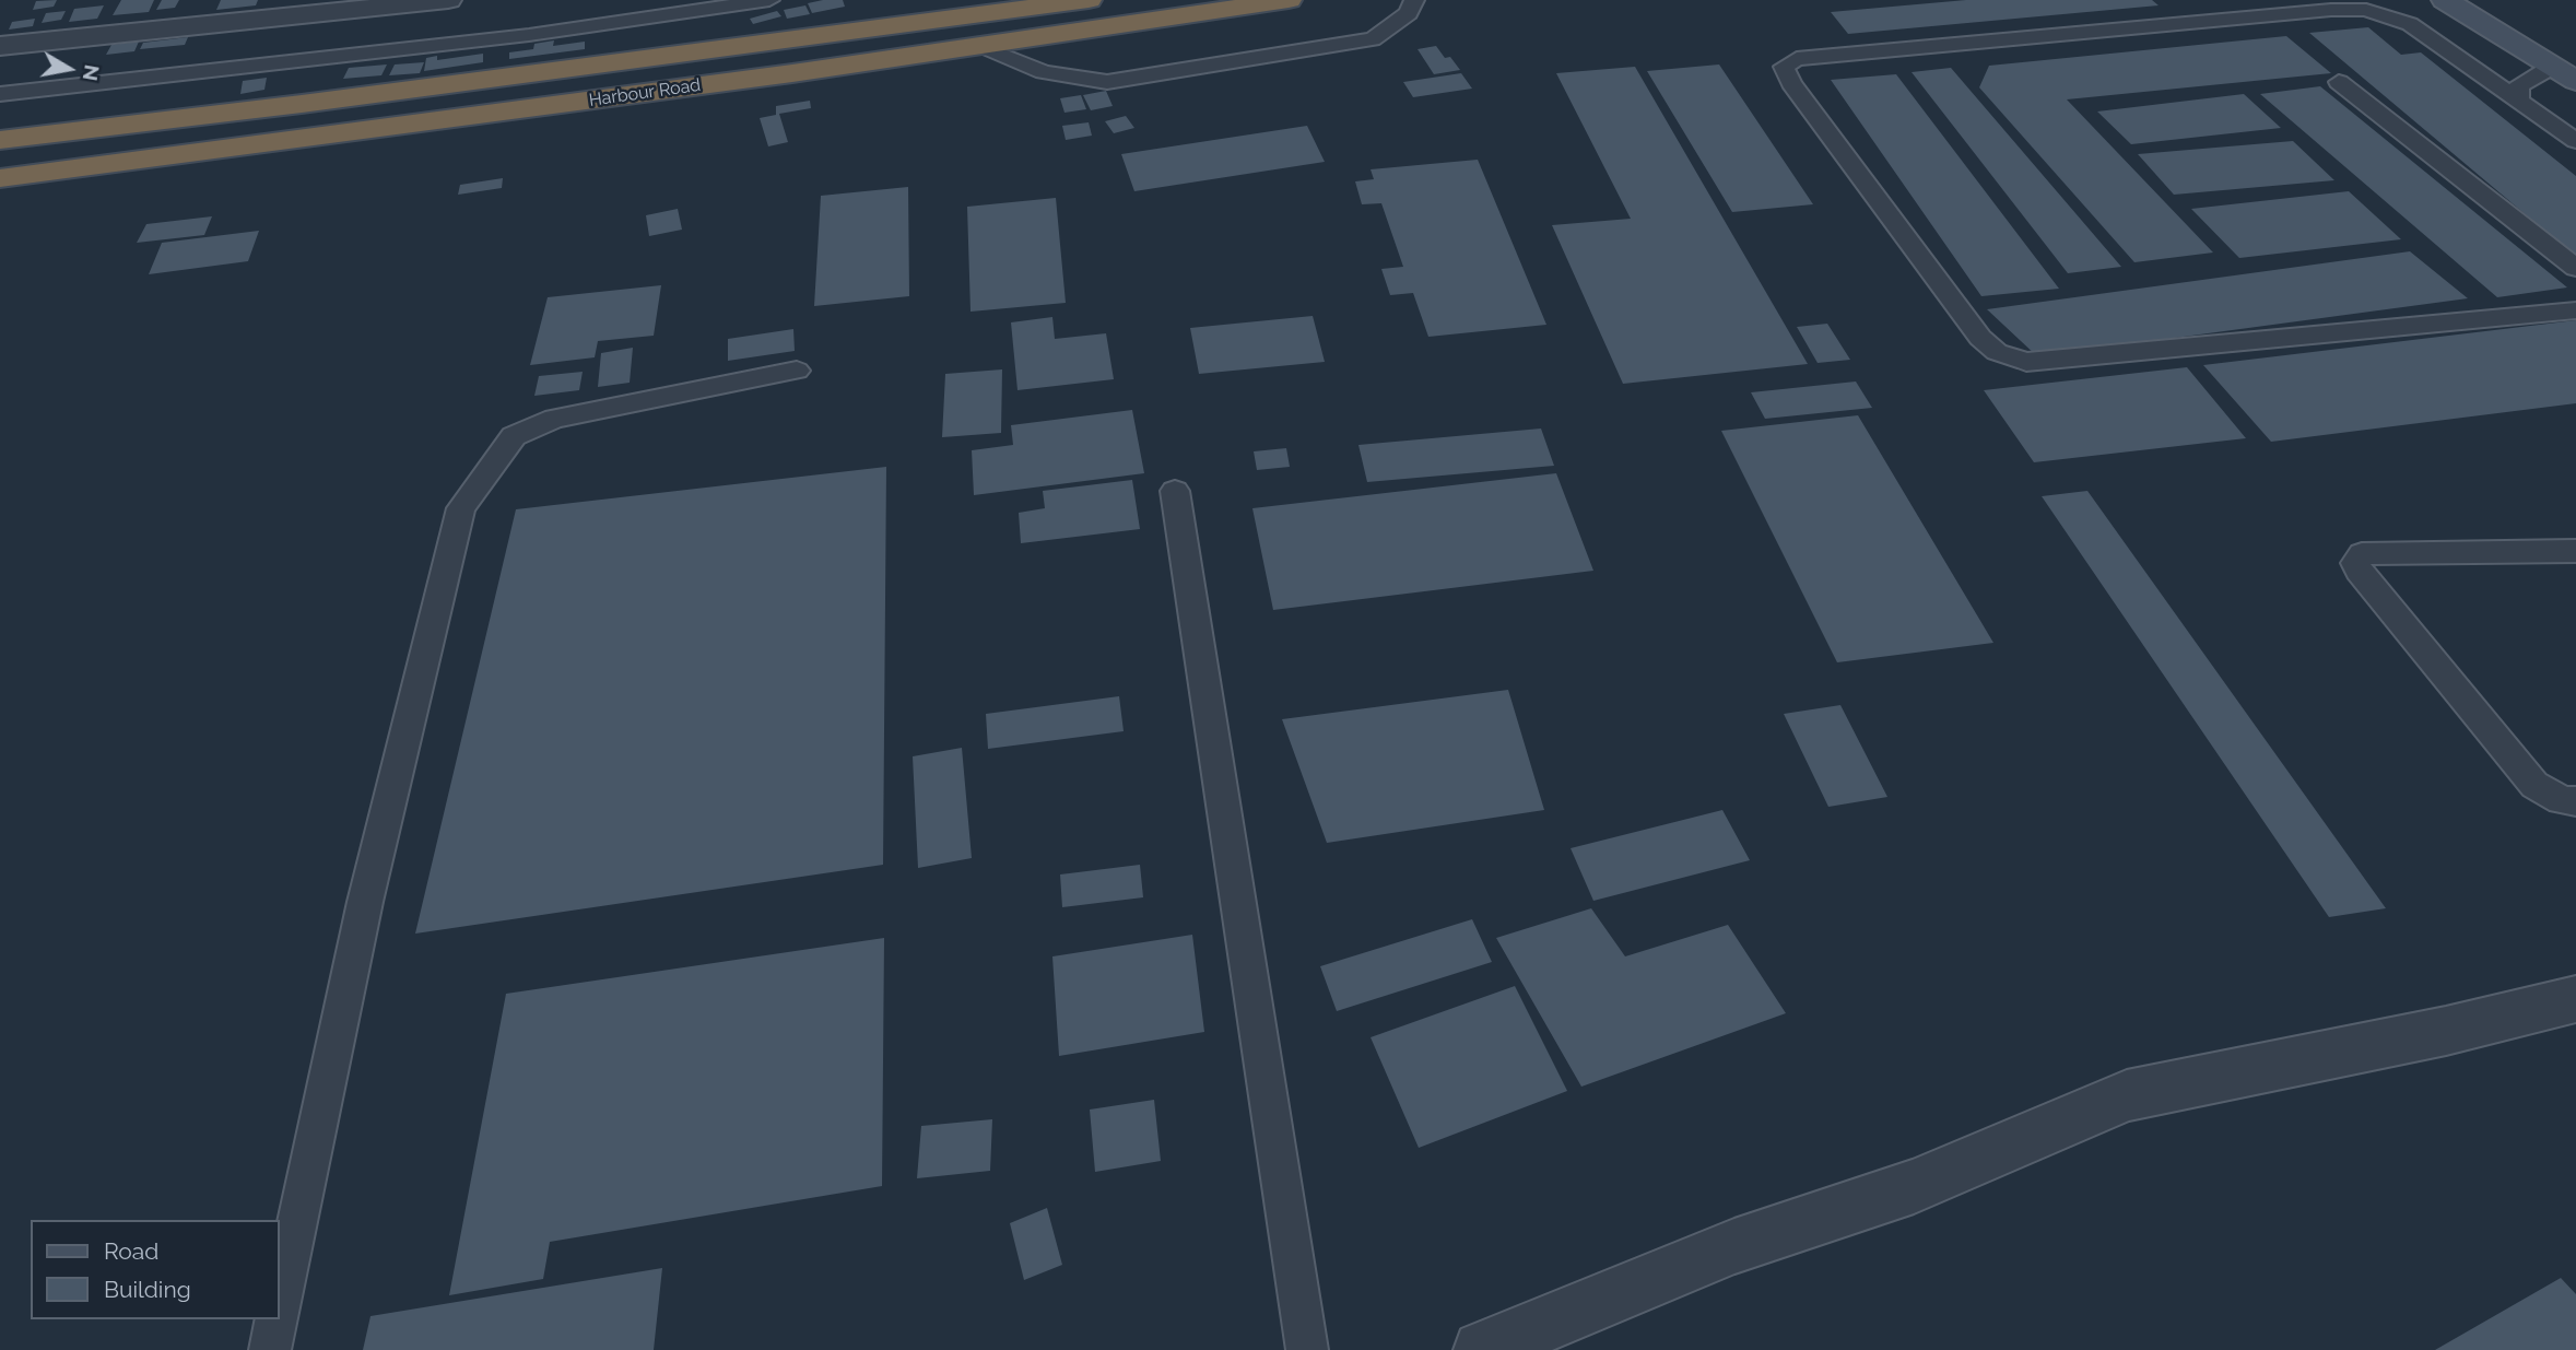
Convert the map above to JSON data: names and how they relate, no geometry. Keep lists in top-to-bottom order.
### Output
{
  "streets": {
    "highway": ["Harbour Road"]
  },
  "legend": ["Road", "Building"],
  "north": "right"
}
